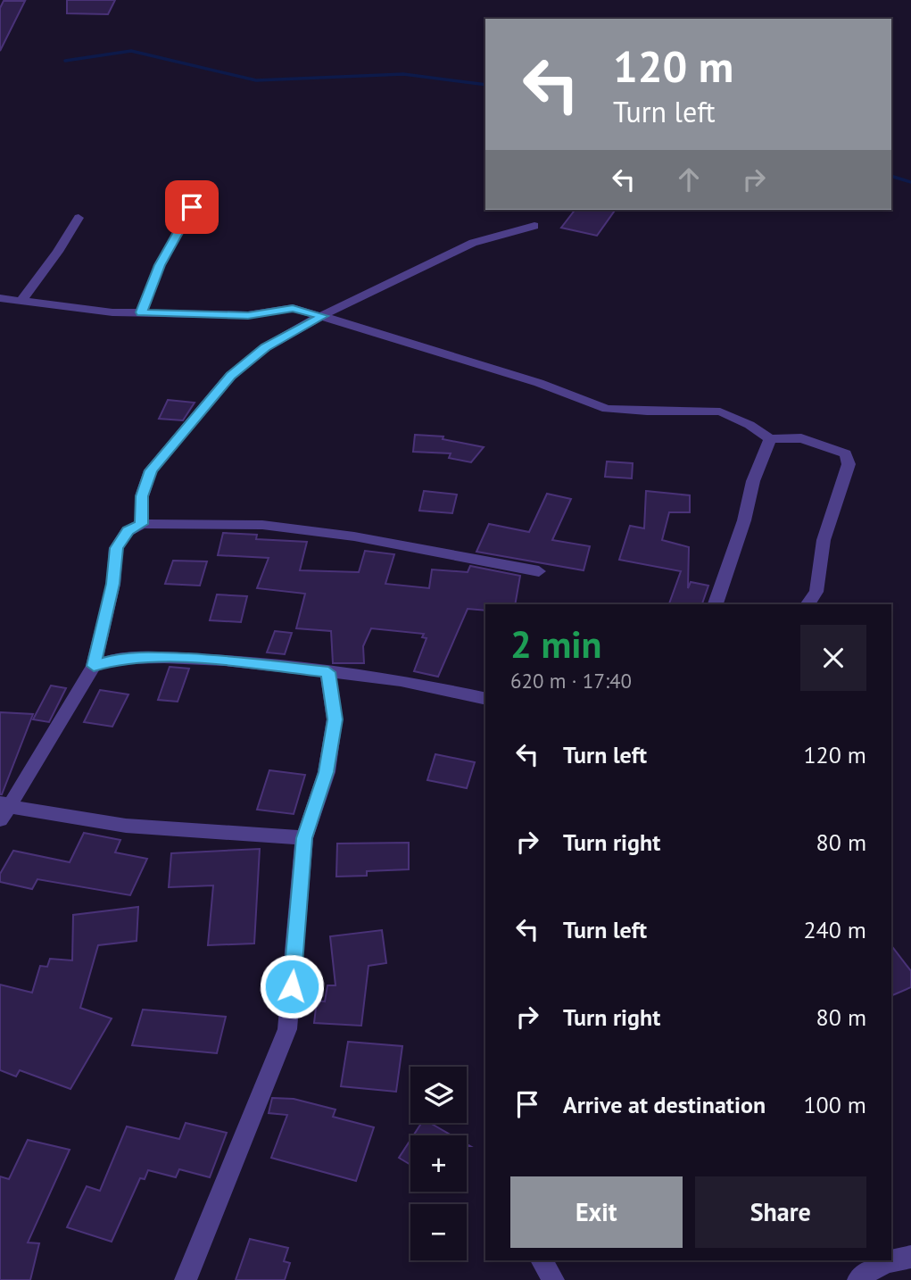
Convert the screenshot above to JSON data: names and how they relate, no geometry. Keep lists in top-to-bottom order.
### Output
{
  "page": {
    "turn": ["120 m", "Turn left"],
    "heading": ["2 min", "620 m · 17:40"],
    "list": [
      {
        "name": "Turn left",
        "value": "120 m"
      },
      {
        "name": "Turn right",
        "value": "80 m"
      },
      {
        "name": "Turn left",
        "value": "240 m"
      },
      {
        "name": "Turn right",
        "value": "80 m"
      },
      {
        "name": "Arrive at destination",
        "value": "100 m"
      }
    ],
    "map_buttons": ["+", "−"],
    "buttons": ["Exit", "Share"]
  }
}
